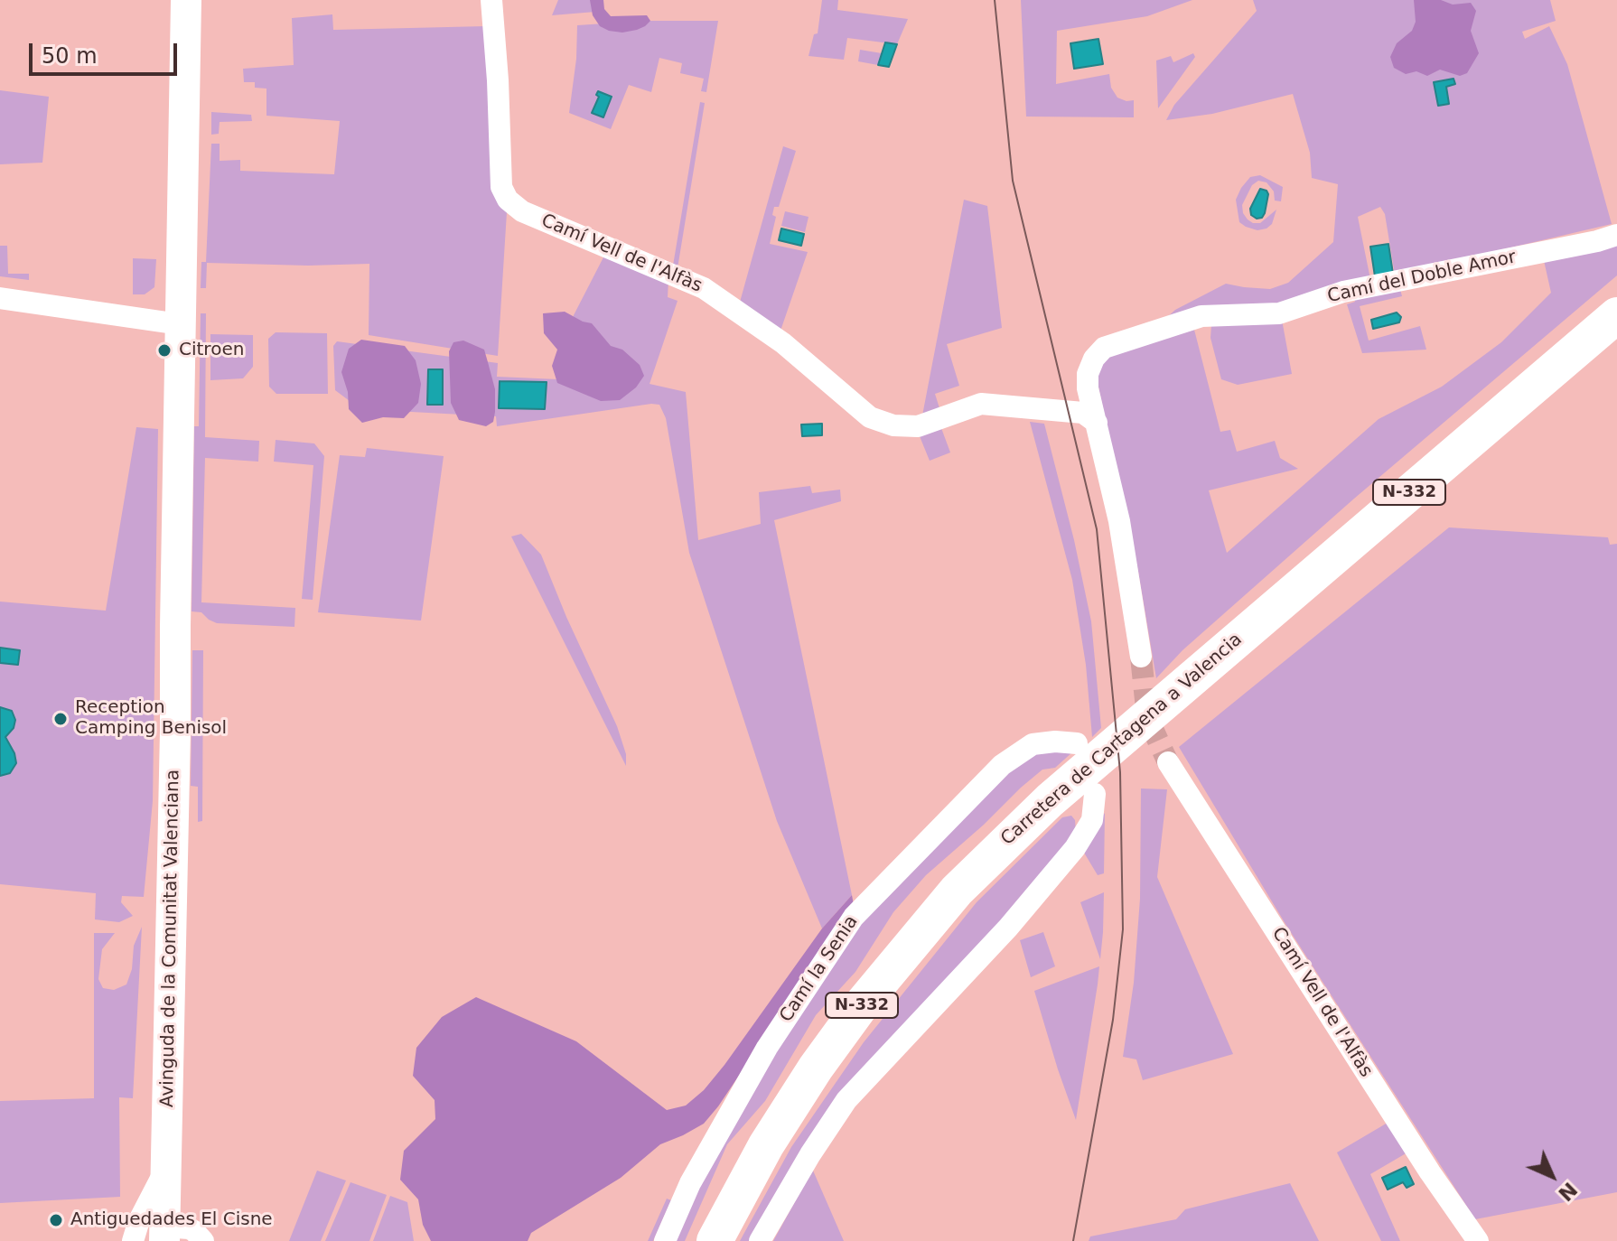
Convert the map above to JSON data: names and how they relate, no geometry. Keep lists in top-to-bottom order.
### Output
{
  "streets": {
    "highway": ["N-332", "Carretera de Cartagena a Valencia"],
    "main road": ["Avinguda de la Comunitat Valenciana"],
    "street": ["Camí Vell de l'Alfàs", "Camí del Doble Amor", "Camí la Senia"]
  },
  "places": ["Citroen", "Reception Camping Benisol", "Antiguedades El Cisne"],
  "scale_bar": "50 m",
  "north": "bottom right"
}
